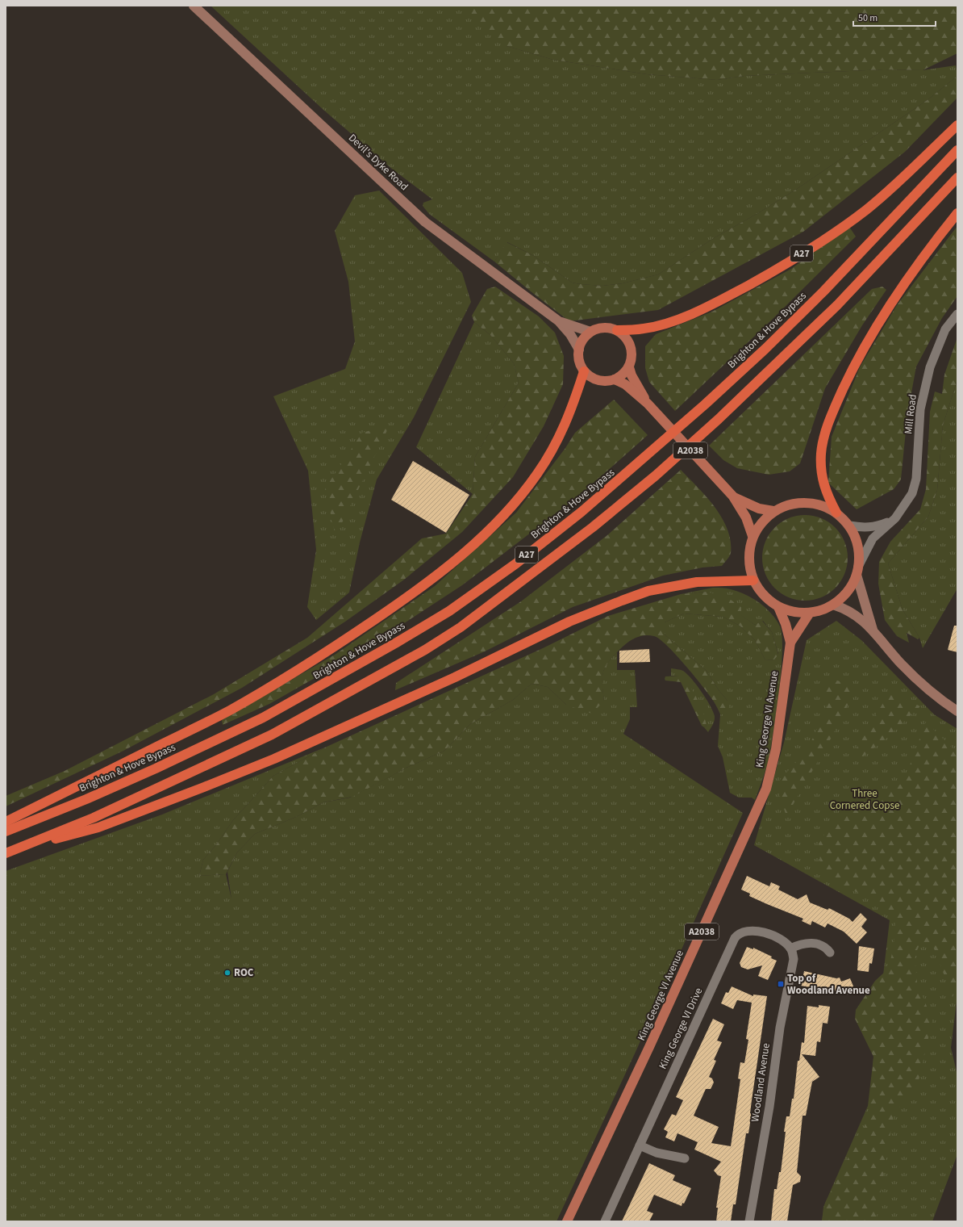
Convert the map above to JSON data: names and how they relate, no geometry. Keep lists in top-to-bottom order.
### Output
{
  "streets": {
    "highway": ["A27", "Brighton & Hove Bypass"],
    "main road": ["A2038", "King George VI Avenue"],
    "street": [
      "Devil's Dyke Road",
      "Mill Road",
      "King George VI Drive",
      "Woodland Avenue"
    ]
  },
  "crossings": [
    ["Devil's Dyke Road", "A27"],
    ["Devil's Dyke Road", "A2038"],
    ["A27", "Mill Road"],
    ["A27", "A2038"],
    ["A27", "King George VI Avenue"],
    ["Mill Road", "A2038"],
    ["Mill Road", "King George VI Avenue"],
    ["A2038", "King George VI Avenue"],
    ["King George VI Drive", "Woodland Avenue"]
  ],
  "parks": ["Three Cornered Copse"],
  "places": {
    "other": ["ROC"],
    "transit": ["Top of Woodland Avenue"]
  },
  "scale_bar": "50 m"
}
